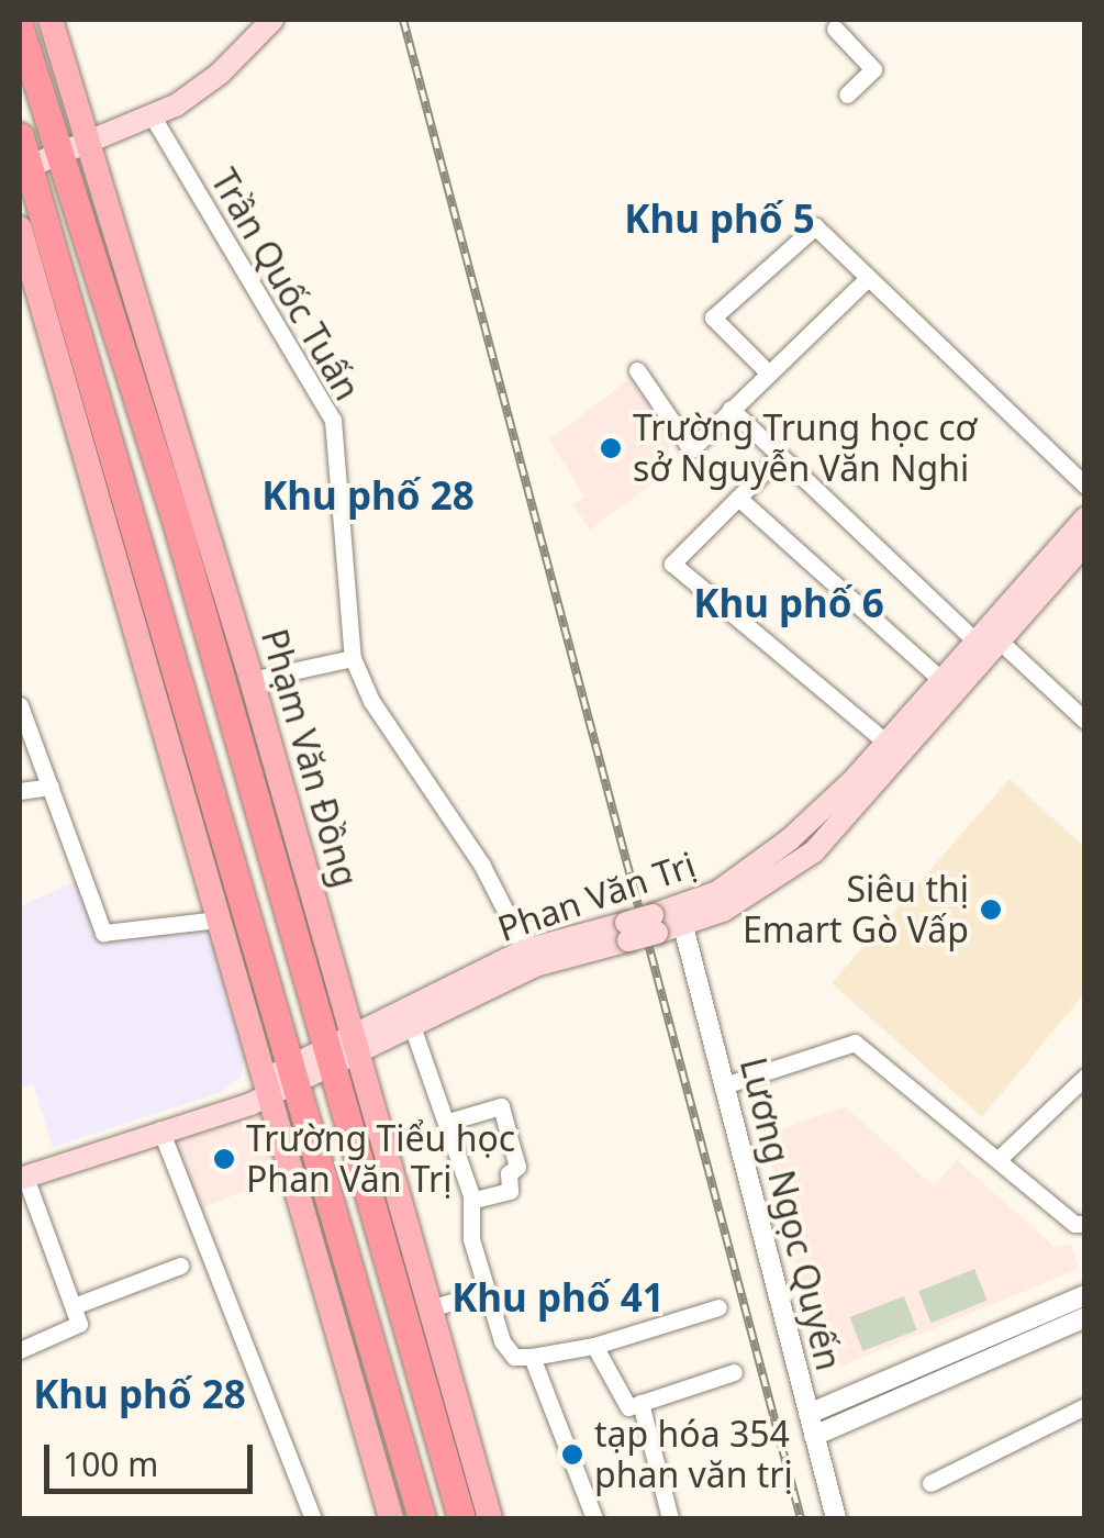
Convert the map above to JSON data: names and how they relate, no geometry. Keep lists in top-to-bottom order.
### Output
{
  "streets": {
    "highway": ["Phạm Văn Đồng"],
    "main road": ["Phan Văn Trị"],
    "street": ["Trần Quốc Tuấn", "Lương Ngọc Quyến"]
  },
  "crossings": [
    ["Trần Quốc Tuấn", "Phan Văn Trị"],
    ["Phạm Văn Đồng", "Phan Văn Trị"],
    ["Phan Văn Trị", "Lương Ngọc Quyến"]
  ],
  "districts": [
    "Khu phố 5",
    "Khu phố 28",
    "Khu phố 6",
    "Khu phố 41",
    "Khu phố 28"
  ],
  "places": [
    "Trường Trung học cơ sở Nguyễn Văn Nghi",
    "Siêu thị Emart Gò Vấp",
    "Trường Tiểu học Phan Văn Trị",
    "tạp hóa 354 phan văn trị"
  ],
  "scale_bar": "100 m"
}
